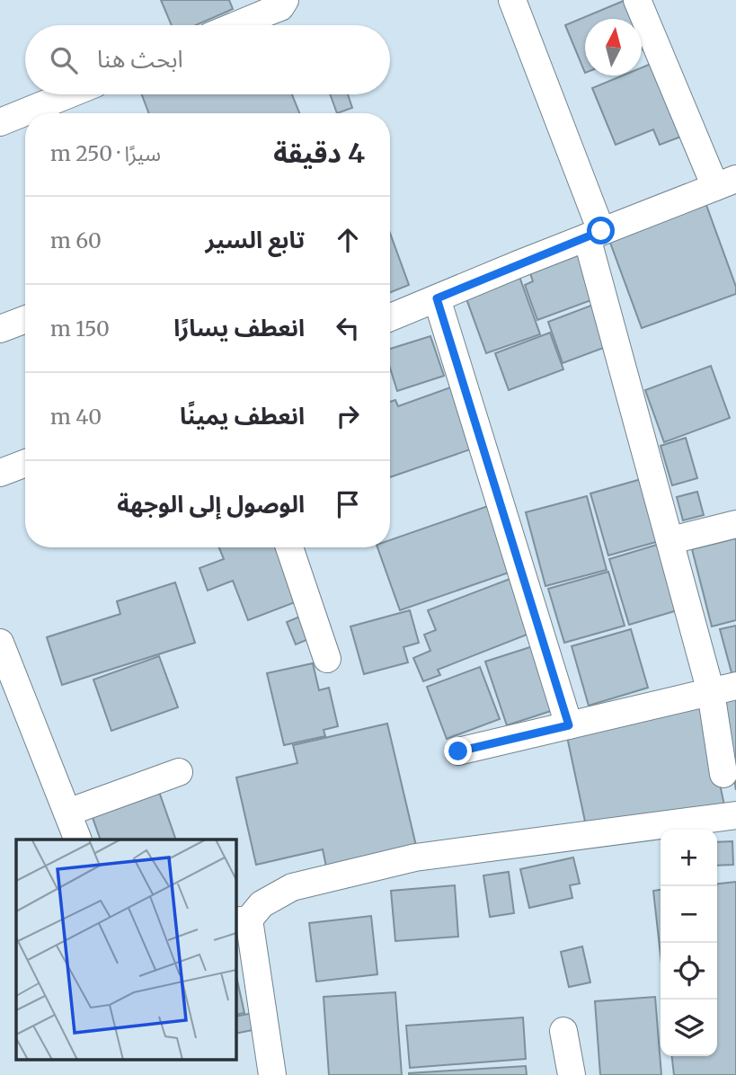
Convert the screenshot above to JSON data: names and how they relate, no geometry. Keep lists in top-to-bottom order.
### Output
{
  "north": "top",
  "page": {
    "search": "ابحث هنا",
    "heading": ["4 دقيقة", "سيرًا · 250 m"],
    "list": [
      ["تابع السير", "60 m"],
      ["انعطف يسارًا", "150 m"],
      ["انعطف يمينًا", "40 m"],
      "الوصول إلى الوجهة"
    ],
    "map_buttons": ["+", "−"]
  }
}
